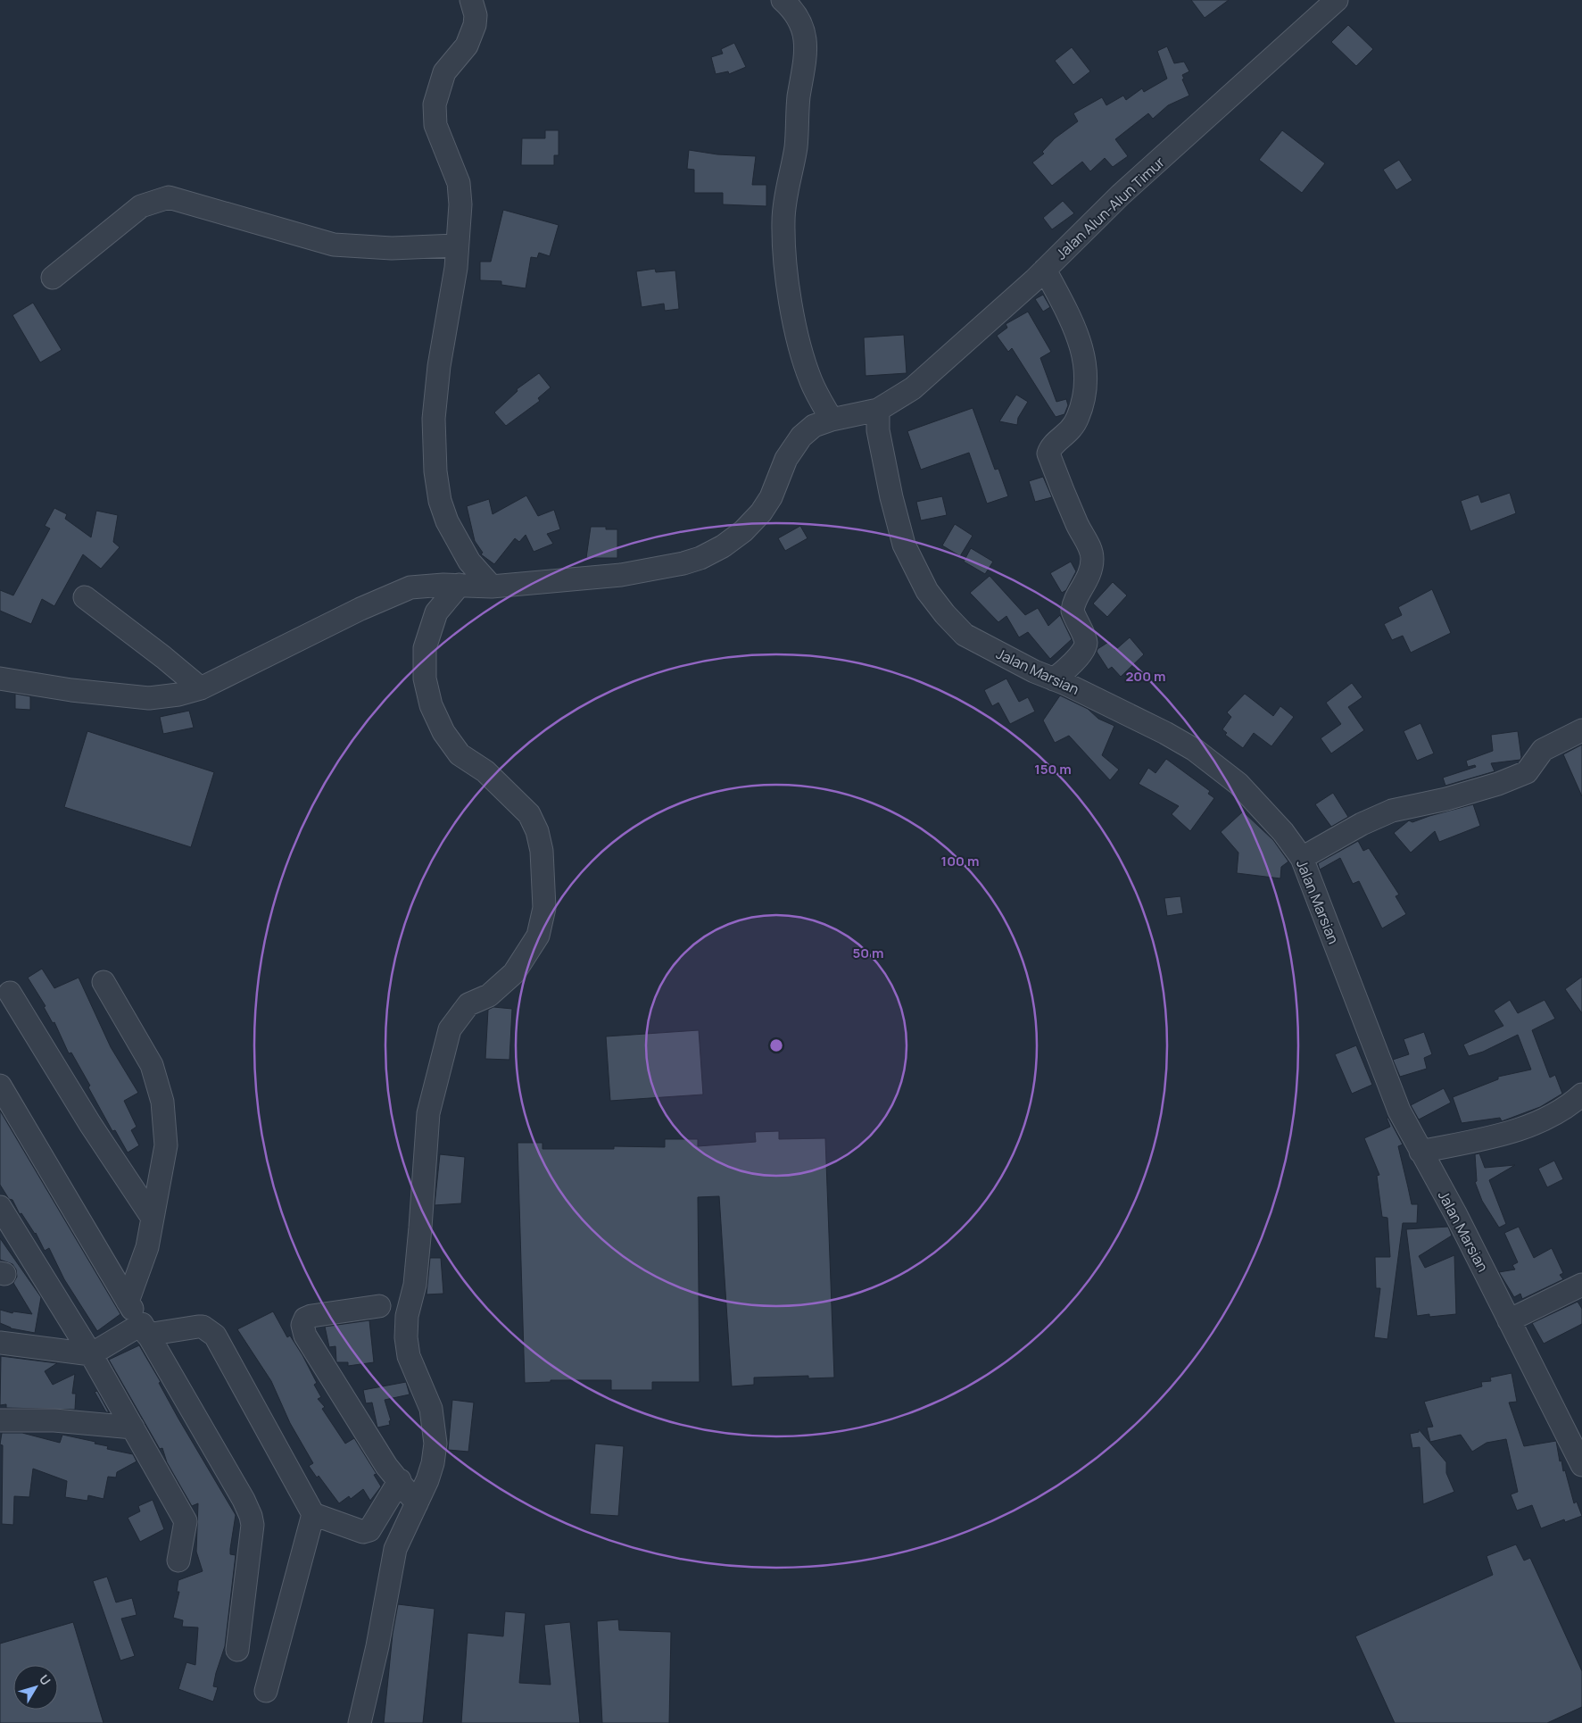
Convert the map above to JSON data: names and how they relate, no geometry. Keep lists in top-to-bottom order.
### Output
{
  "streets": {
    "street": ["Jalan Alun-Alun Timur", "Jalan Marsian"]
  },
  "crossings": [
    ["Jalan Alun-Alun Timur", "Jalan Marsian"]
  ],
  "north": "top right",
  "rings": [
    "200 m",
    "150 m",
    "100 m",
    "50 m"
  ]
}
